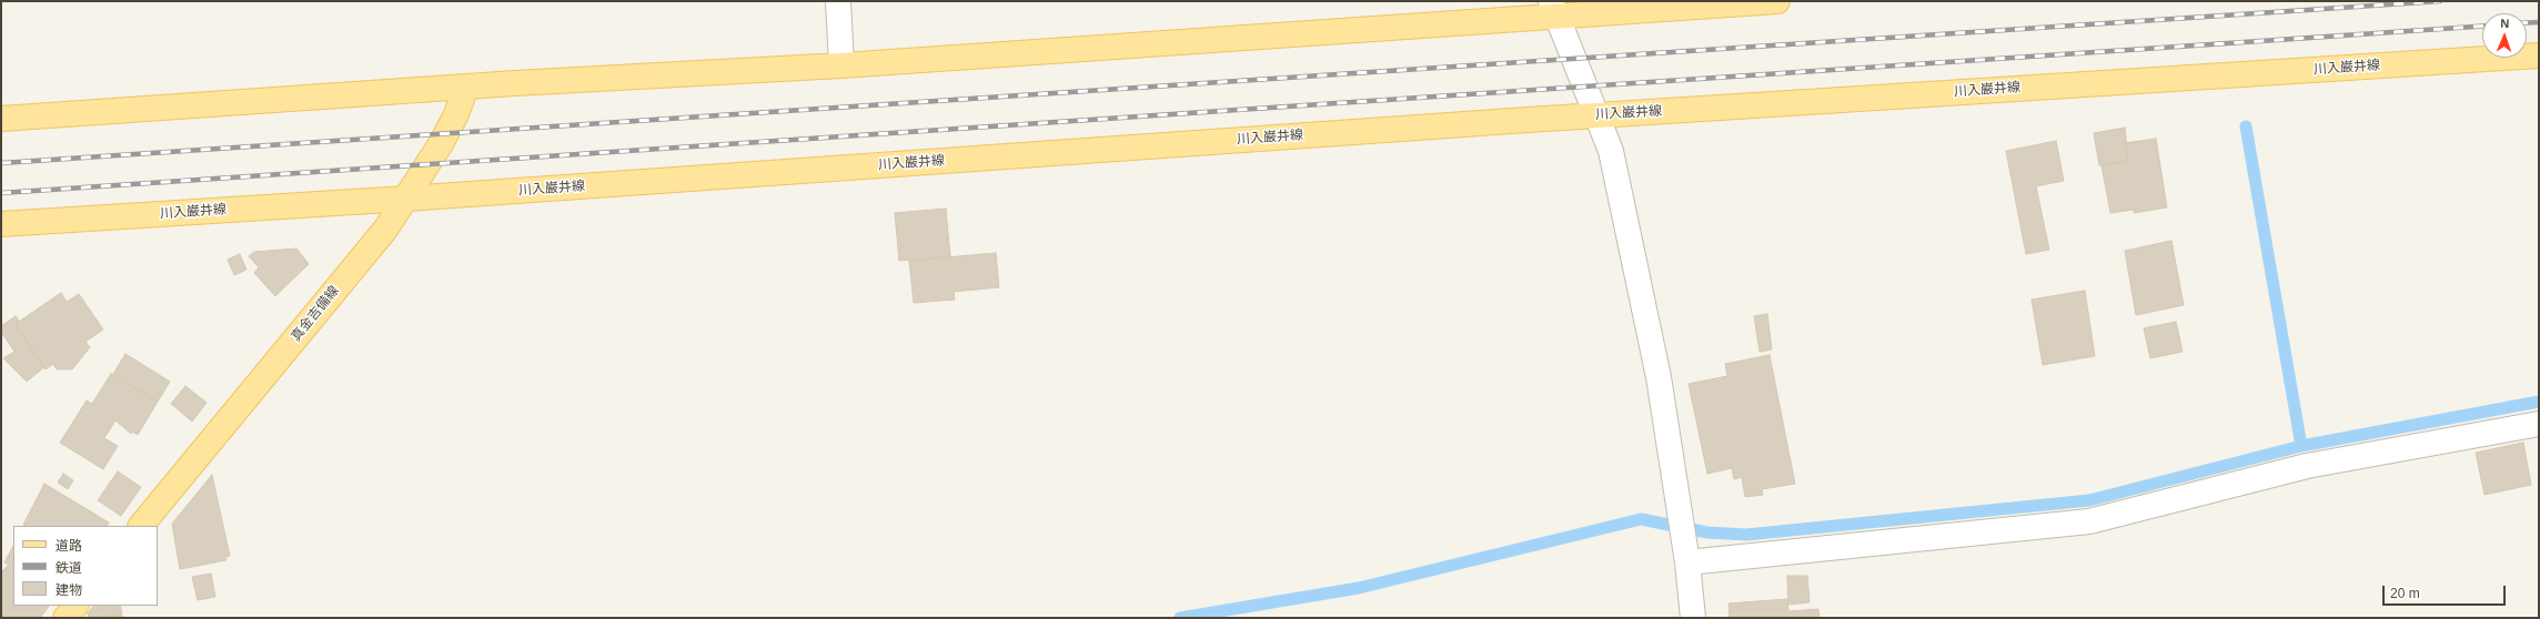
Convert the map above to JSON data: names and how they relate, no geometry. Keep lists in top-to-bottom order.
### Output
{
  "streets": {
    "main road": ["川入巌井線", "真金吉備線"]
  },
  "crossings": [
    ["川入巌井線", "真金吉備線"]
  ],
  "legend": ["道路", "鉄道", "建物"],
  "scale_bar": "20 m",
  "north": "top"
}
